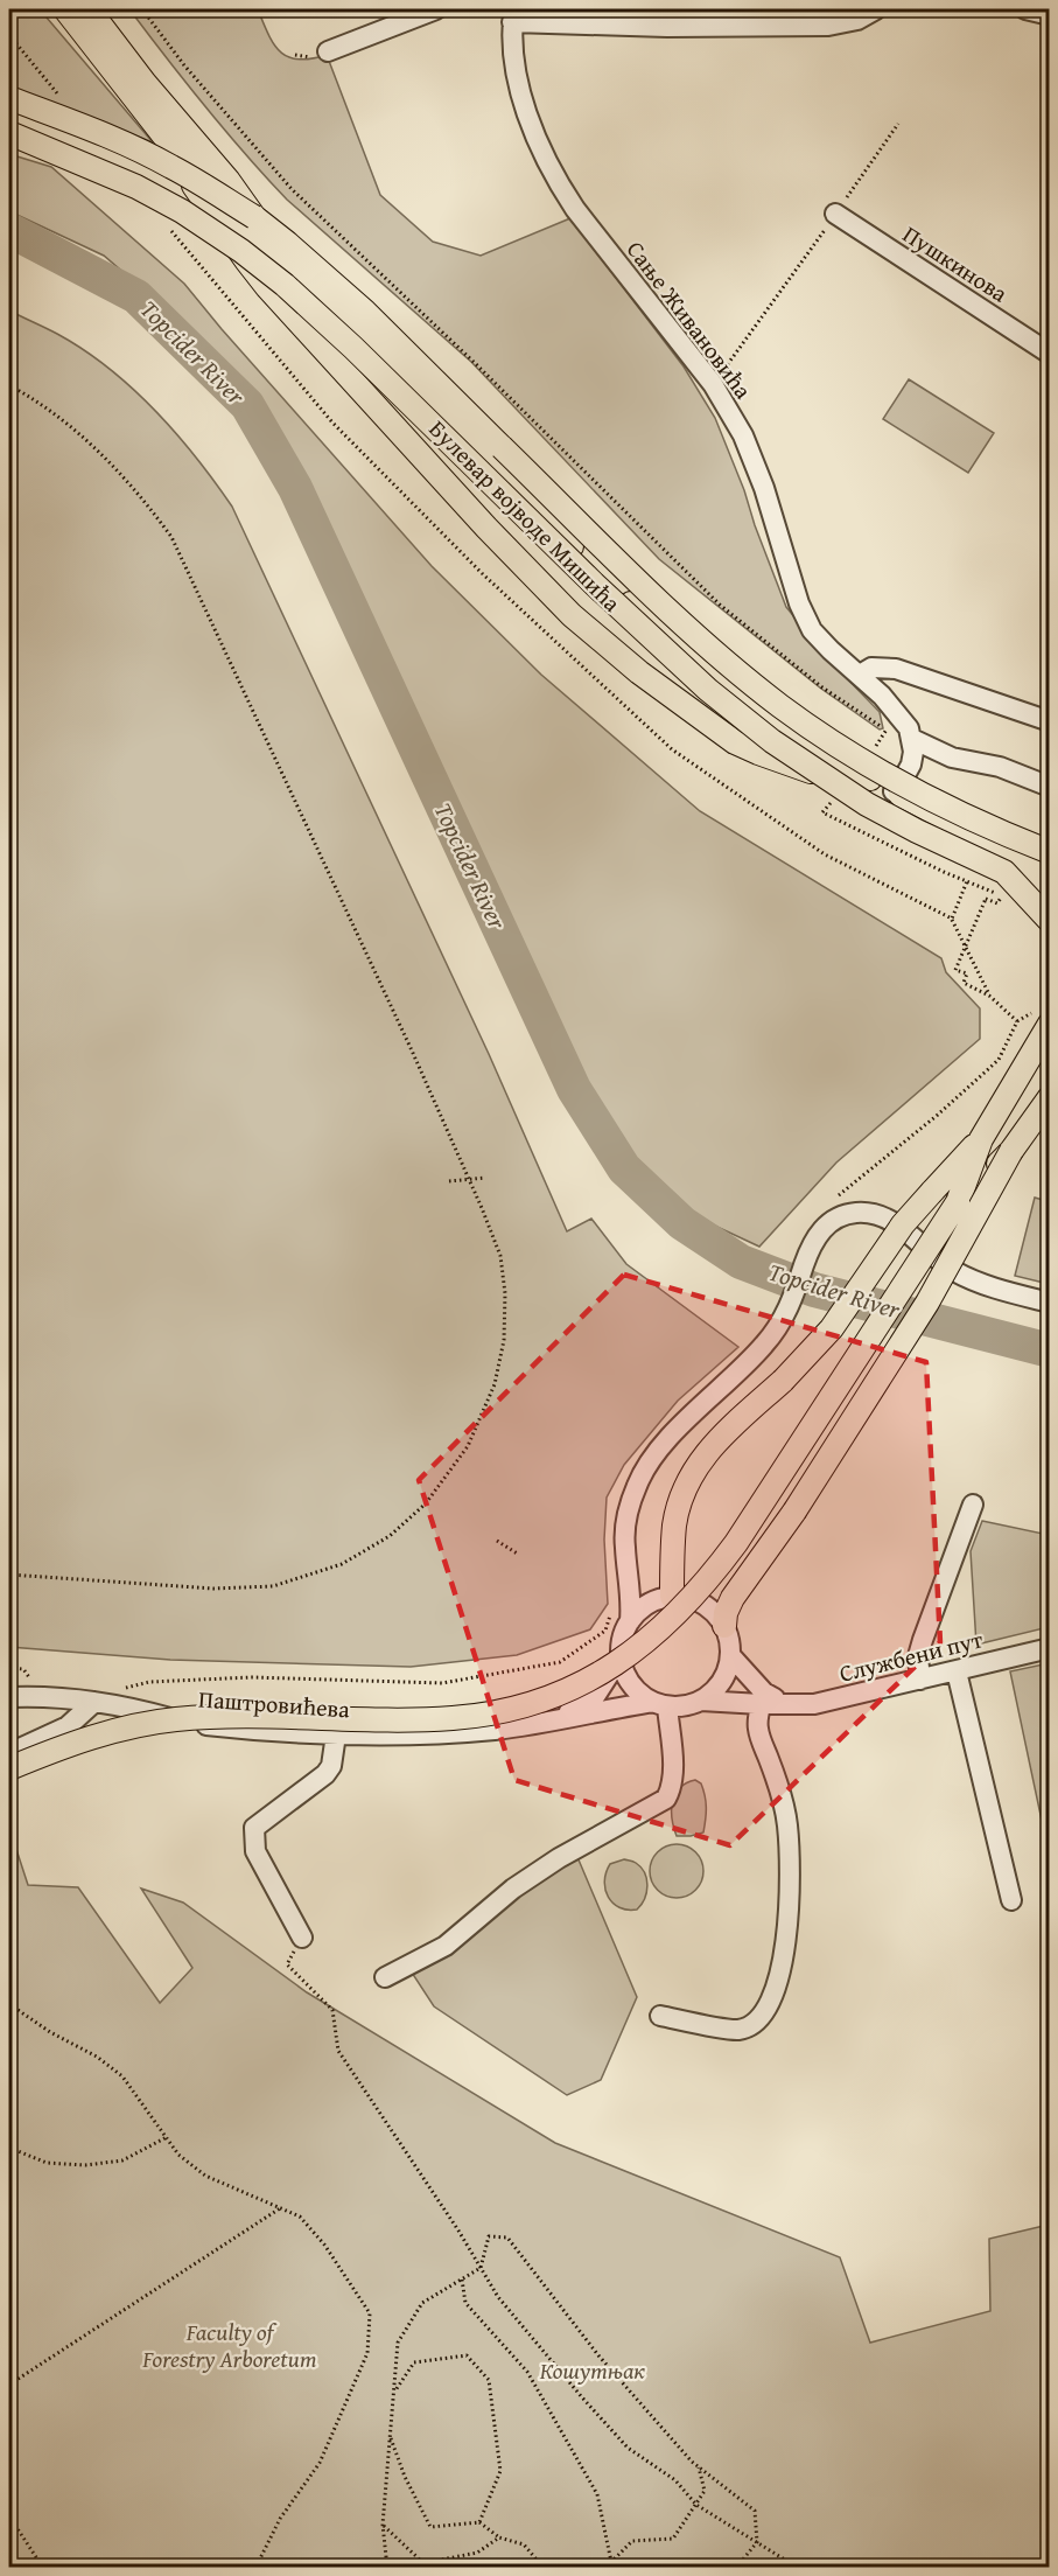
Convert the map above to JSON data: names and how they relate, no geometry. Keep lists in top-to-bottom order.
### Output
{
  "streets": {
    "main road": ["Булевар војводе Мишића"],
    "street": [
      "Пушкинова",
      "Сање Живановића",
      "Службени пут",
      "Паштровићева"
    ]
  },
  "crossings": [
    ["Службени пут", "Паштровићева"]
  ],
  "water": ["Topcider River"],
  "parks": ["Faculty of Forestry Arboretum", "Кошутњак"]
}
